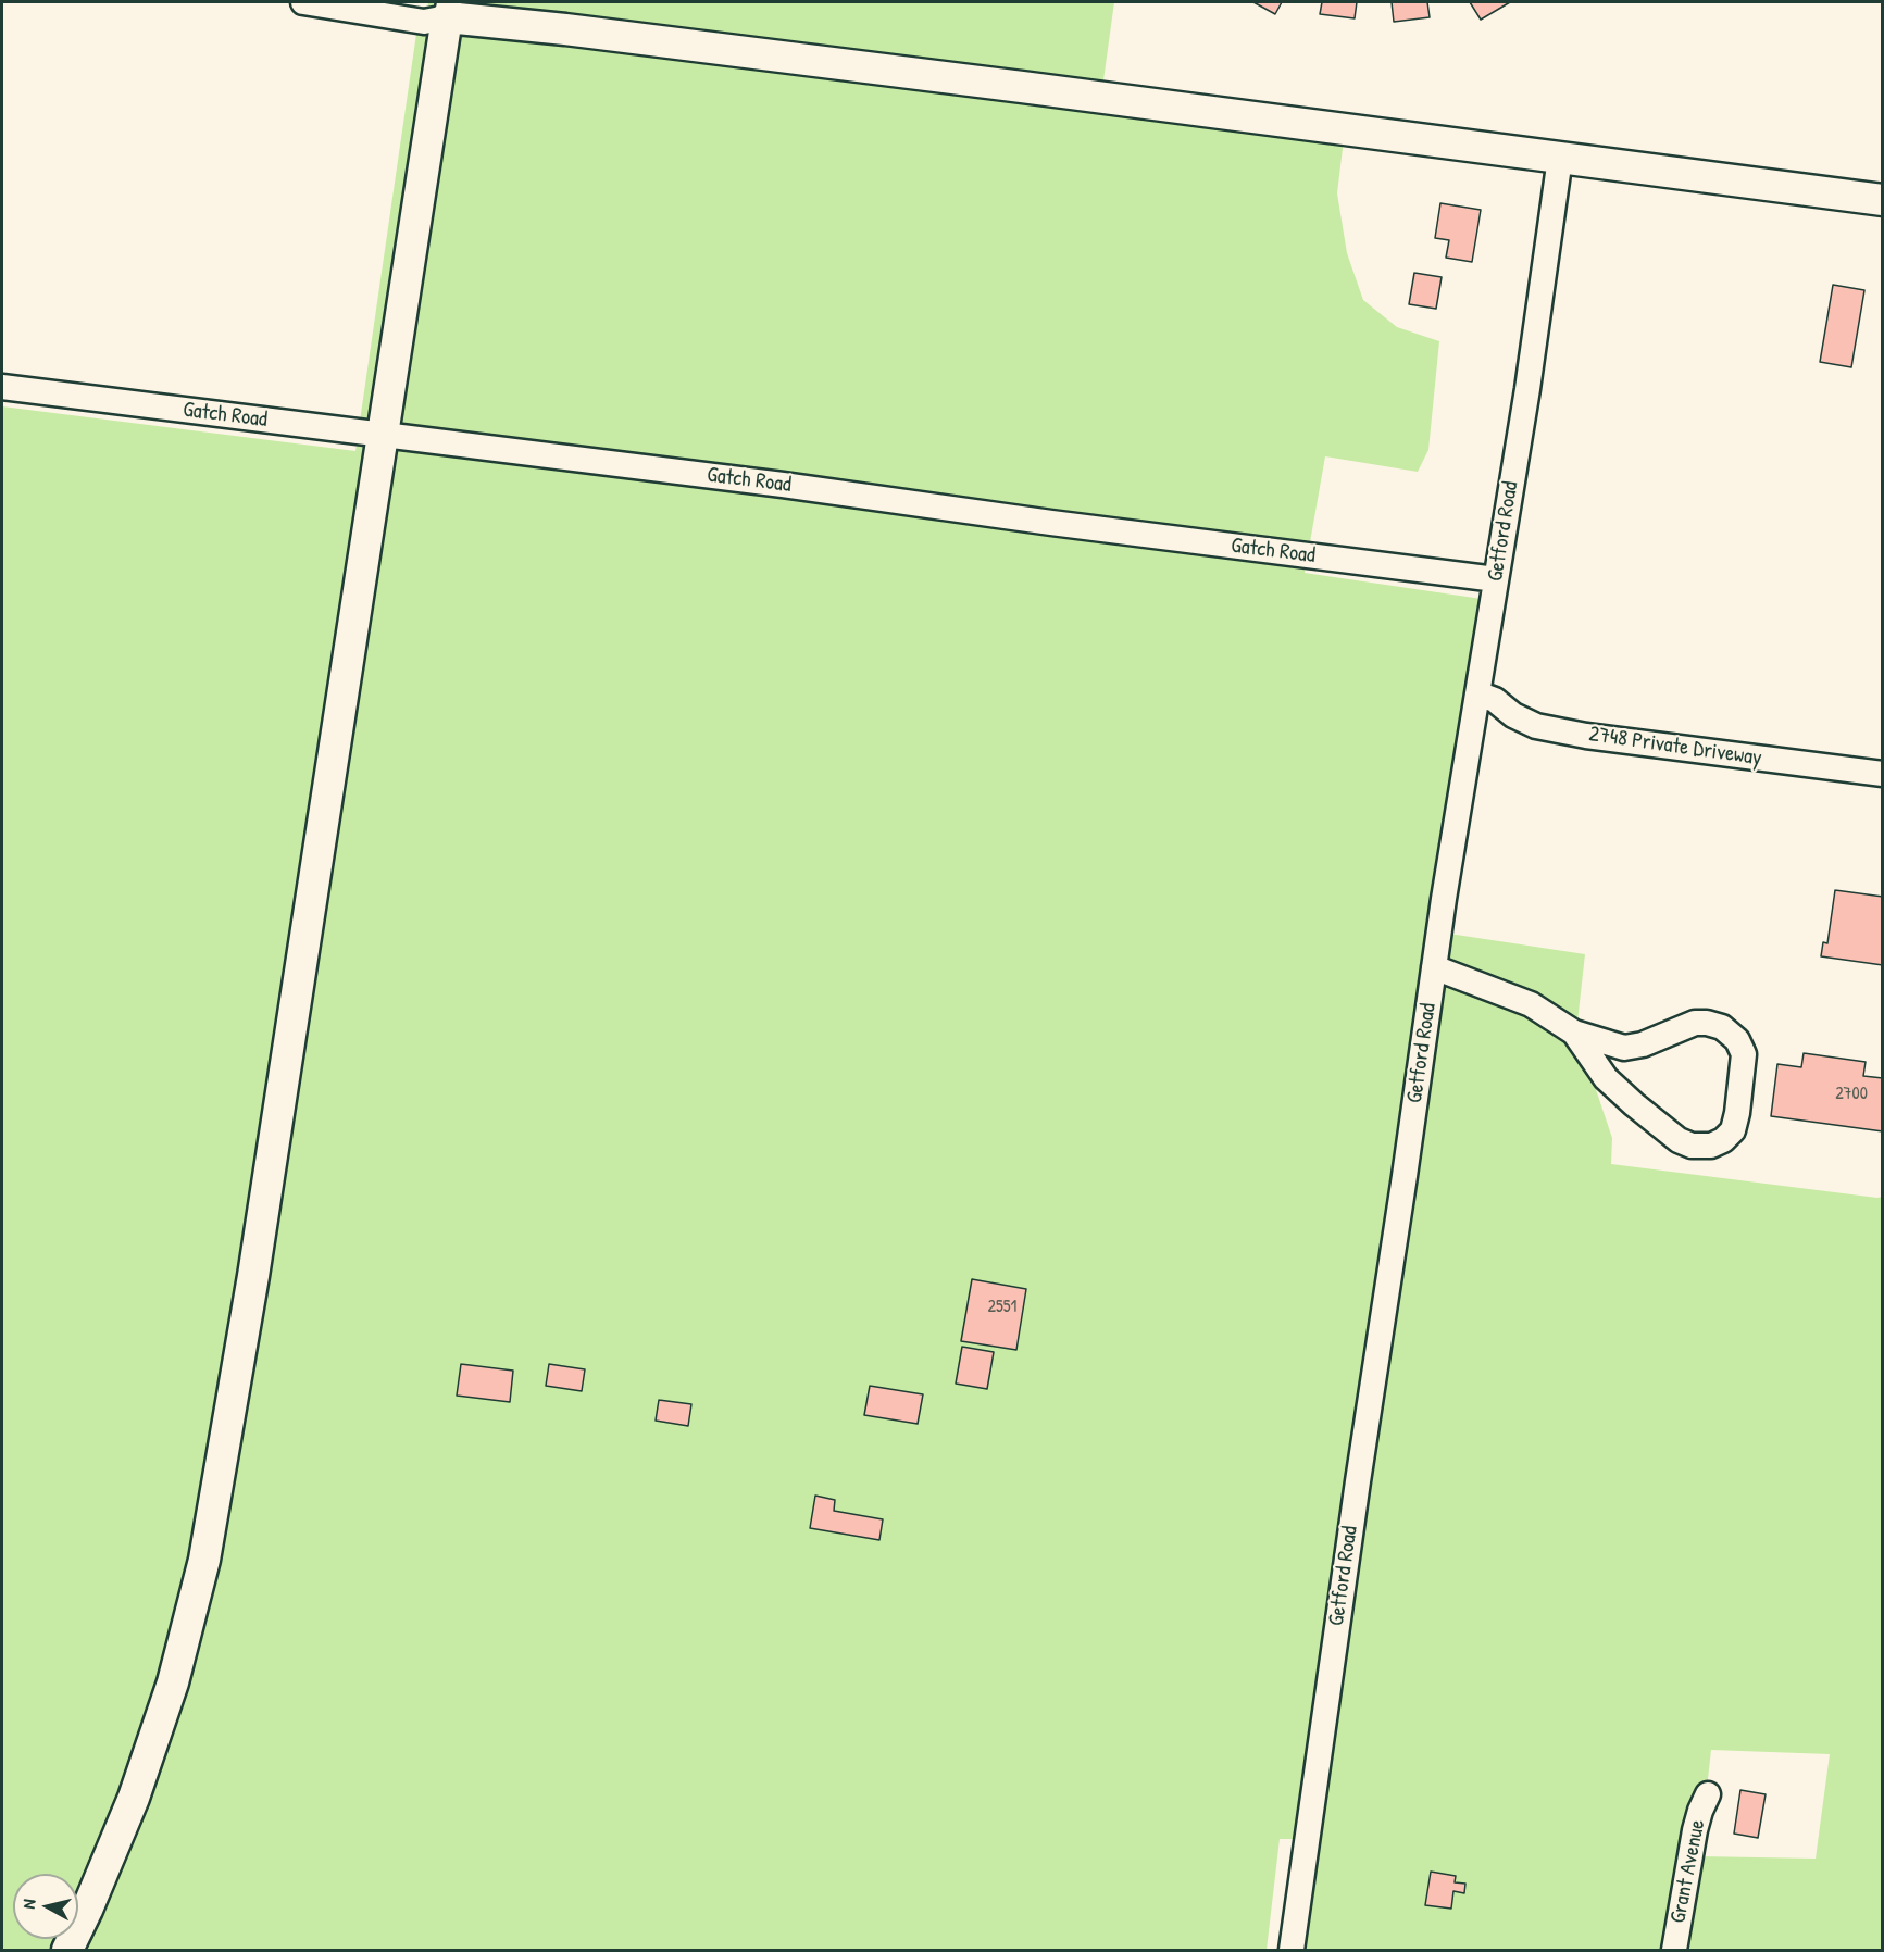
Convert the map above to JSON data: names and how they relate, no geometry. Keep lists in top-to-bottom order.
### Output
{
  "streets": {
    "street": [
      "Gatch Road",
      "Getford Road",
      "2748 Private Driveway",
      "Grant Avenue"
    ]
  },
  "crossings": [
    ["Gatch Road", "Getford Road"],
    ["Getford Road", "2748 Private Driveway"]
  ],
  "house_numbers": ["2700", "2551"],
  "north": "left"
}
